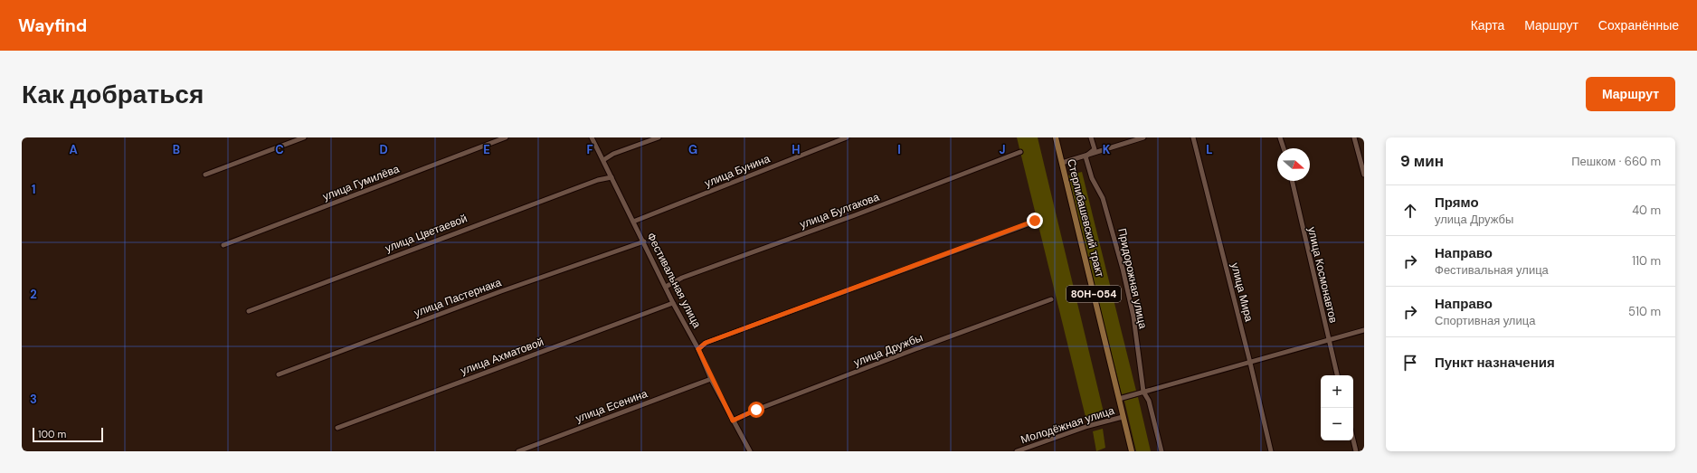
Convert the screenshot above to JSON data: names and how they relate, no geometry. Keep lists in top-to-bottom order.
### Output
{
  "streets": {
    "main road": ["Стерлибашевский тракт", "80Н-054"],
    "street": [
      "улица Бунина",
      "улица Гумилёва",
      "улица Булгакова",
      "улица Цветаевой",
      "улица Космонавтов",
      "Придорожная улица",
      "Фестивальная улица",
      "улица Мира",
      "улица Пастернака",
      "улица Дружбы",
      "улица Ахматовой",
      "улица Есенина",
      "Молодёжная улица"
    ]
  },
  "crossings": [
    ["улица Бунина", "Фестивальная улица"],
    ["улица Булгакова", "Фестивальная улица"],
    ["Стерлибашевский тракт", "Молодёжная улица"],
    ["улица Цветаевой", "Фестивальная улица"],
    ["Фестивальная улица", "улица Пастернака"],
    ["Фестивальная улица", "улица Дружбы"],
    ["Фестивальная улица", "улица Ахматовой"],
    ["Фестивальная улица", "улица Есенина"]
  ],
  "scale_bar": "100 m",
  "north": "right",
  "page": {
    "header": "Wayfind",
    "nav": ["Карта", "Маршрут", "Сохранённые"],
    "buttons": "Маршрут",
    "title": "Как добраться",
    "heading": ["9 мин", "Пешком · 660 m"],
    "list": [
      ["Прямо", "улица Дружбы", "40 m"],
      ["Направо", "Фестивальная улица", "110 m"],
      ["Направо", "Спортивная улица", "510 m"],
      "Пункт назначения"
    ],
    "map_buttons": ["+", "−"],
    "scale": "100 m"
  },
  "grid": {
    "columns": [
      "A",
      "B",
      "C",
      "D",
      "E",
      "F",
      "G",
      "H",
      "I",
      "J",
      "K",
      "L"
    ],
    "rows": ["1", "2", "3"]
  }
}
